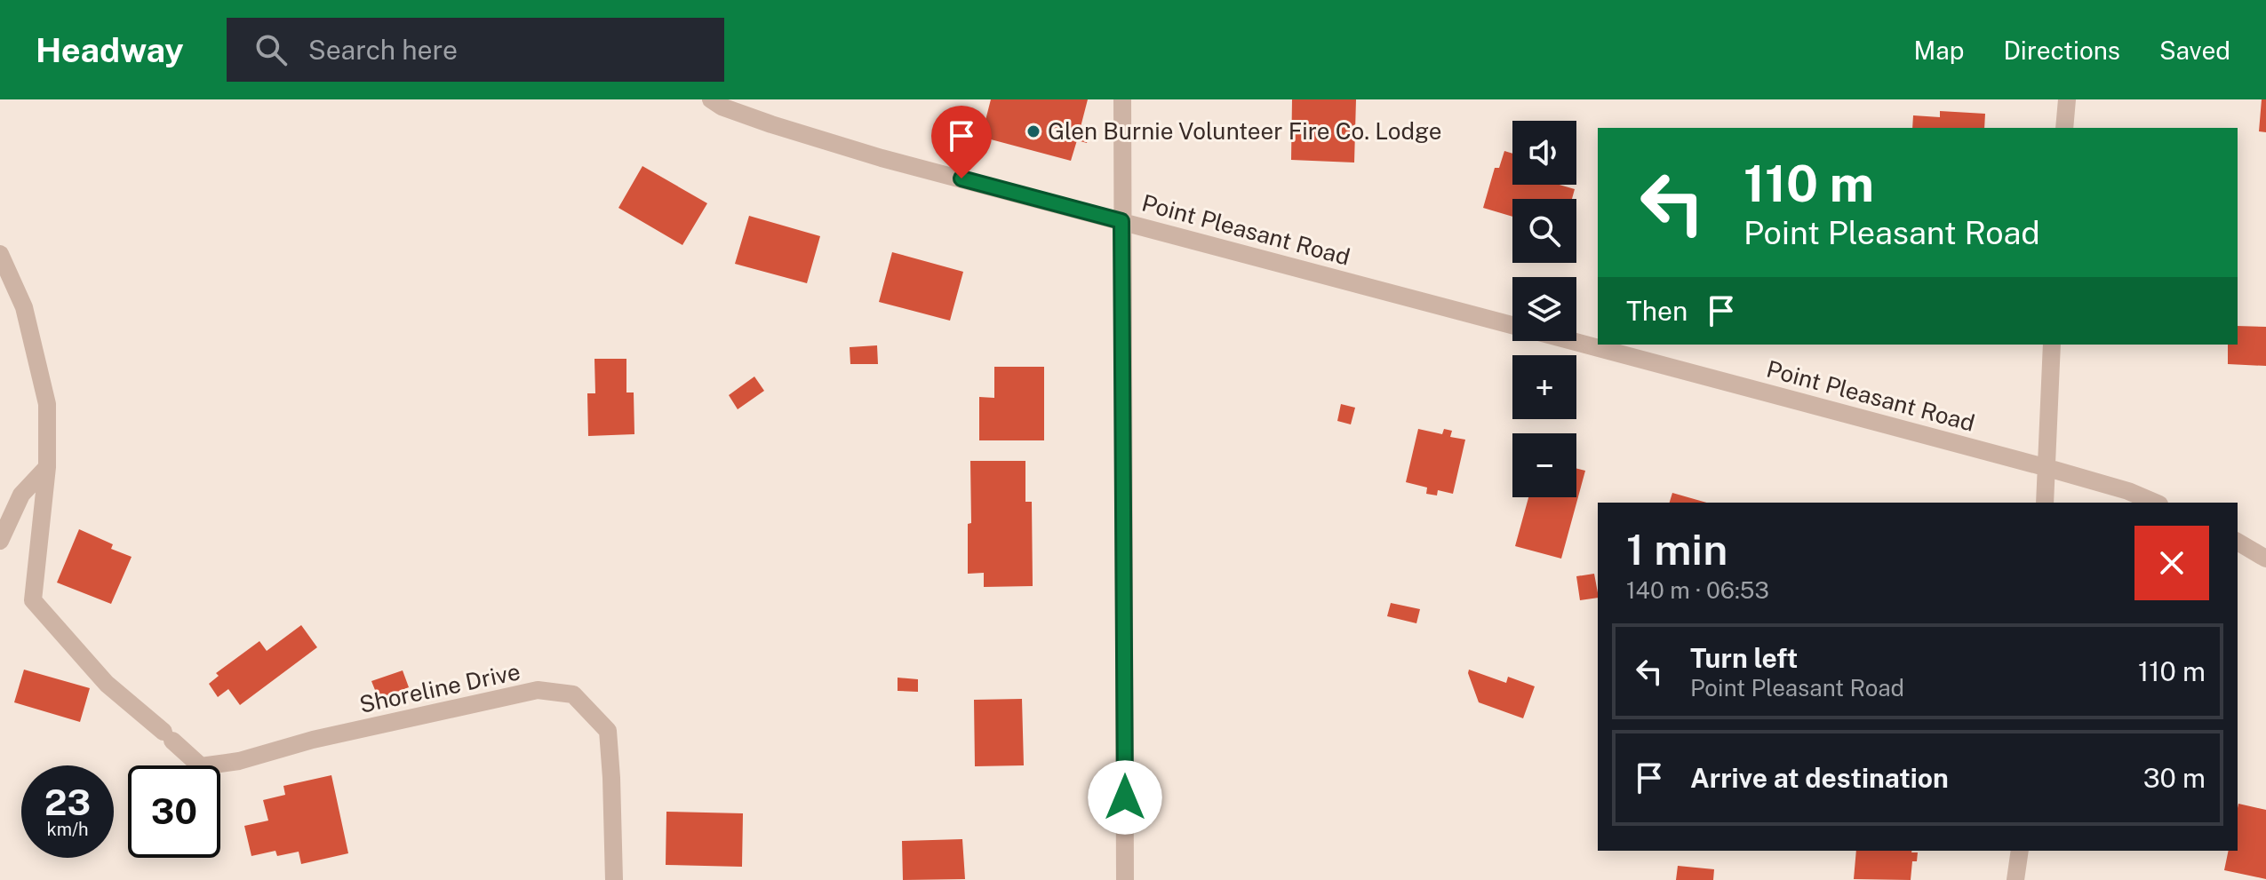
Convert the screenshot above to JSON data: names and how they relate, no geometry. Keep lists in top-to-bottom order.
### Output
{
  "streets": {
    "street": ["Point Pleasant Road", "Shoreline Drive"]
  },
  "places": ["Glen Burnie Volunteer Fire Co. Lodge"],
  "page": {
    "header": "Headway",
    "search": "Search here",
    "nav": ["Map", "Directions", "Saved"],
    "map_buttons": ["+", "−"],
    "turn": ["110 m", "Point Pleasant Road"],
    "then": "Then",
    "heading": ["1 min", "140 m · 06:53"],
    "list": [
      {
        "name": "Turn left",
        "note": "Point Pleasant Road",
        "value": "110 m"
      },
      {
        "name": "Arrive at destination",
        "value": "30 m"
      }
    ],
    "speed": "23 km/h",
    "limit": "30"
  }
}
